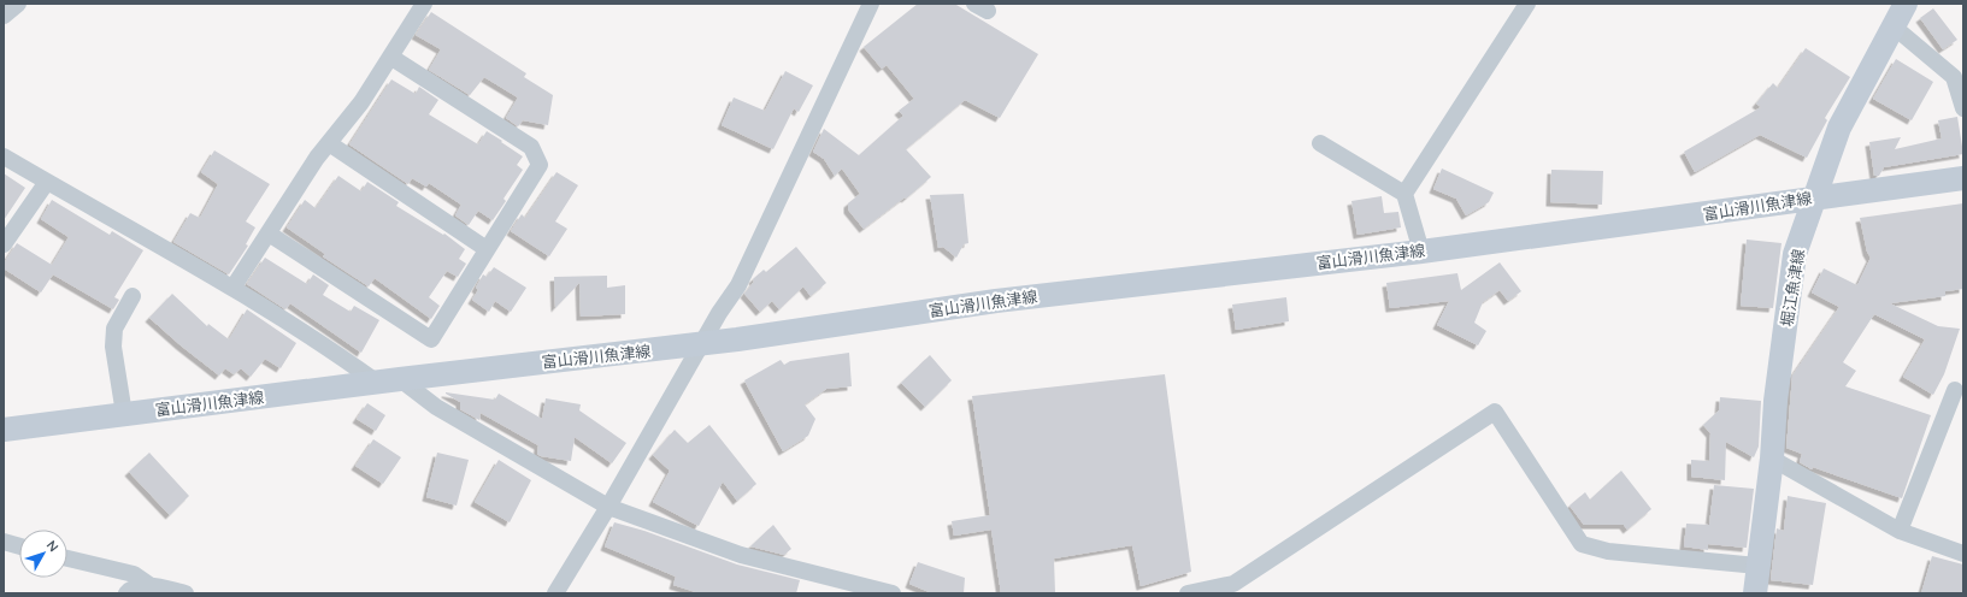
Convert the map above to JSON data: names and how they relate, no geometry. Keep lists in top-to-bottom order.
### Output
{
  "streets": {
    "main road": ["富山滑川魚津線", "堀江魚津線"]
  },
  "crossings": [
    ["富山滑川魚津線", "堀江魚津線"]
  ],
  "north": "top right"
}
